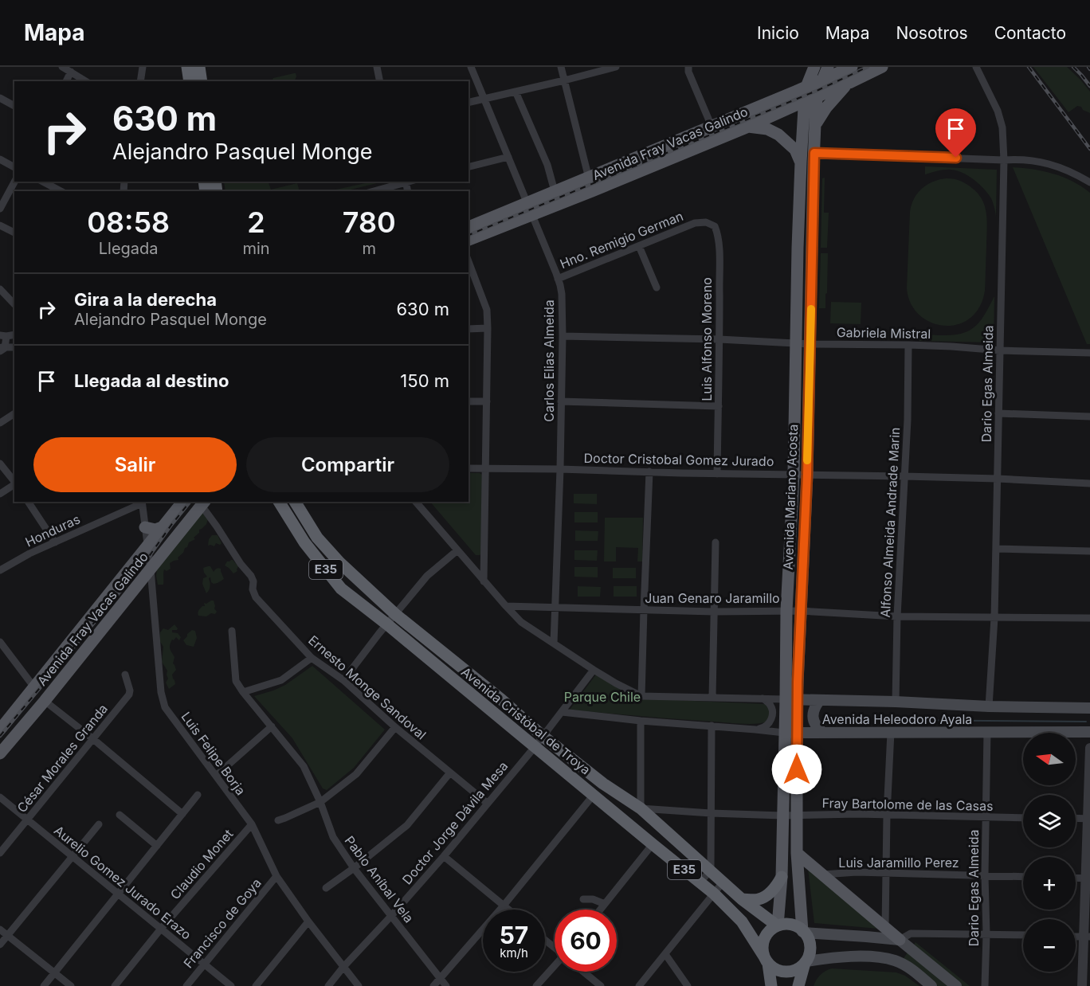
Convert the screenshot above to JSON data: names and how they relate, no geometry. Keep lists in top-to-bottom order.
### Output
{
  "streets": {
    "highway": ["E35", "Avenida Cristóbal de Troya"],
    "main road": ["Avenida Fray Vacas Galindo", "Avenida Mariano Acosta", "Avenida Heleodoro Ayala"],
    "street": [
      "Hno. Remigio German",
      "Gabriela Mistral",
      "Luis Alfonso Moreno",
      "Carlos Elias Almeida",
      "Dario Egas Almeida",
      "Doctor Cristobal Gomez Jurado",
      "Alfonso Almeida Andrade Marin",
      "Honduras",
      "Juan Genaro Jaramillo",
      "Ernesto Monge Sandoval",
      "Luis Felipe Borja",
      "César Morales Granda",
      "Fray Bartolome de las Casas",
      "Doctor Jorge Dávila Mesa",
      "Luis Jaramillo Perez",
      "Claudio Monet",
      "Pablo Aníbal Vela",
      "Aurelio Gomez Jurado Erazo",
      "Francisco de Goya"
    ]
  },
  "crossings": [
    ["Avenida Fray Vacas Galindo", "Carlos Elias Almeida"],
    ["Avenida Fray Vacas Galindo", "Avenida Mariano Acosta"],
    ["Avenida Fray Vacas Galindo", "Ernesto Monge Sandoval"],
    ["Avenida Fray Vacas Galindo", "Luis Felipe Borja"],
    ["Hno. Remigio German", "Luis Alfonso Moreno"],
    ["Hno. Remigio German", "Carlos Elias Almeida"],
    ["Gabriela Mistral", "Luis Alfonso Moreno"],
    ["Gabriela Mistral", "Carlos Elias Almeida"],
    ["Gabriela Mistral", "Dario Egas Almeida"],
    ["Gabriela Mistral", "Avenida Mariano Acosta"],
    ["Gabriela Mistral", "Alfonso Almeida Andrade Marin"],
    ["Luis Alfonso Moreno", "Doctor Cristobal Gomez Jurado"],
    ["Carlos Elias Almeida", "Doctor Cristobal Gomez Jurado"],
    ["Carlos Elias Almeida", "Juan Genaro Jaramillo"],
    ["Carlos Elias Almeida", "Avenida Heleodoro Ayala"],
    ["Dario Egas Almeida", "Doctor Cristobal Gomez Jurado"],
    ["Dario Egas Almeida", "Juan Genaro Jaramillo"],
    ["Dario Egas Almeida", "Avenida Heleodoro Ayala"],
    ["Dario Egas Almeida", "Fray Bartolome de las Casas"],
    ["Dario Egas Almeida", "Luis Jaramillo Perez"],
    ["Doctor Cristobal Gomez Jurado", "Avenida Mariano Acosta"],
    ["Doctor Cristobal Gomez Jurado", "Alfonso Almeida Andrade Marin"],
    ["Avenida Mariano Acosta", "E35"],
    ["Avenida Mariano Acosta", "Juan Genaro Jaramillo"],
    ["Avenida Mariano Acosta", "Avenida Heleodoro Ayala"],
    ["Avenida Mariano Acosta", "Avenida Cristóbal de Troya"],
    ["Avenida Mariano Acosta", "Fray Bartolome de las Casas"],
    ["Alfonso Almeida Andrade Marin", "Juan Genaro Jaramillo"],
    ["Alfonso Almeida Andrade Marin", "Avenida Heleodoro Ayala"],
    ["Honduras", "Luis Felipe Borja"],
    ["E35", "Avenida Cristóbal de Troya"],
    ["Juan Genaro Jaramillo", "Avenida Heleodoro Ayala"],
    ["Ernesto Monge Sandoval", "Doctor Jorge Dávila Mesa"],
    ["Avenida Heleodoro Ayala", "Doctor Jorge Dávila Mesa"],
    ["Avenida Cristóbal de Troya", "Fray Bartolome de las Casas"],
    ["Avenida Cristóbal de Troya", "Doctor Jorge Dávila Mesa"],
    ["Luis Felipe Borja", "Doctor Jorge Dávila Mesa"],
    ["Luis Felipe Borja", "Claudio Monet"],
    ["Luis Felipe Borja", "Francisco de Goya"],
    ["César Morales Granda", "Aurelio Gomez Jurado Erazo"],
    ["Doctor Jorge Dávila Mesa", "Pablo Aníbal Vela"],
    ["Claudio Monet", "Aurelio Gomez Jurado Erazo"],
    ["Aurelio Gomez Jurado Erazo", "Francisco de Goya"]
  ],
  "parks": ["Parque Chile"],
  "north": "left",
  "page": {
    "header": "Mapa",
    "nav": [
      "Inicio",
      "Mapa",
      "Nosotros",
      "Contacto"
    ],
    "turn": ["630 m", "Alejandro Pasquel Monge"],
    "eta": [
      "08:58",
      "Llegada",
      "2",
      "min",
      "780",
      "m"
    ],
    "list": [
      {
        "name": "Gira a la derecha",
        "note": "Alejandro Pasquel Monge",
        "value": "630 m"
      },
      {
        "name": "Llegada al destino",
        "value": "150 m"
      }
    ],
    "buttons": ["Salir", "Compartir"],
    "map_buttons": ["+", "−"],
    "speed": "57 km/h",
    "limit": "60"
  }
}
